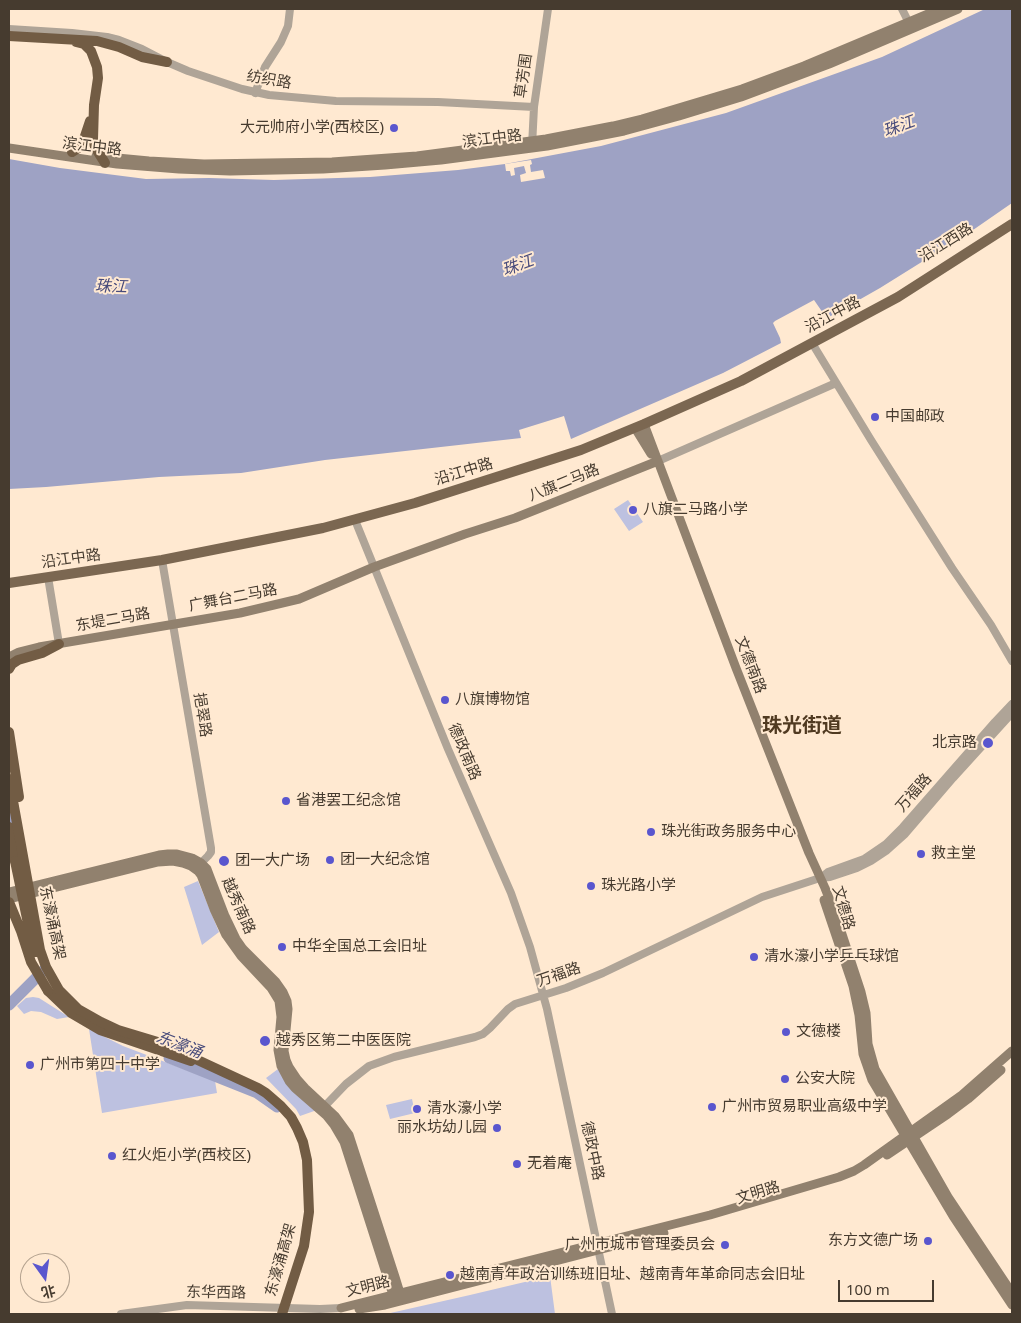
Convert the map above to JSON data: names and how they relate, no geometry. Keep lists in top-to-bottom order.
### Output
{
  "streets": {
    "highway": ["东濠涌高架"],
    "main road": [
      "滨江中路",
      "沿江西路",
      "沿江中路",
      "八旗二马路",
      "广舞台二马路",
      "东堤二马路",
      "文德南路",
      "越秀南路",
      "文德路",
      "文明路"
    ],
    "street": [
      "草芳围",
      "纺织路",
      "挹翠路",
      "德政南路",
      "万福路",
      "德政中路",
      "东华西路"
    ]
  },
  "crossings": [
    ["草芳围", "纺织路"],
    ["草芳围", "滨江中路"],
    ["沿江西路", "沿江中路"],
    ["沿江中路", "文德南路"],
    ["沿江中路", "挹翠路"],
    ["沿江中路", "德政南路"],
    ["八旗二马路", "广舞台二马路"],
    ["八旗二马路", "文德南路"],
    ["八旗二马路", "德政南路"],
    ["广舞台二马路", "东堤二马路"],
    ["广舞台二马路", "挹翠路"],
    ["东堤二马路", "挹翠路"],
    ["文德南路", "万福路"],
    ["文德南路", "文德路"],
    ["挹翠路", "越秀南路"],
    ["德政南路", "万福路"],
    ["德政南路", "德政中路"],
    ["万福路", "越秀南路"],
    ["万福路", "文德路"],
    ["万福路", "德政中路"],
    ["越秀南路", "文明路"],
    ["文德路", "文明路"],
    ["东濠涌高架", "东华西路"],
    ["德政中路", "文明路"],
    ["文明路", "东华西路"]
  ],
  "districts": ["珠光街道"],
  "water": ["珠江", "东濠涌"],
  "places": [
    "大元帅府小学(西校区)",
    "中国邮政",
    "八旗二马路小学",
    "八旗博物馆",
    "北京路",
    "省港罢工纪念馆",
    "珠光街政务服务中心",
    "救主堂",
    "团一大纪念馆",
    "团一大广场",
    "珠光路小学",
    "中华全国总工会旧址",
    "清水濠小学乒乓球馆",
    "文徳楼",
    "越秀区第二中医医院",
    "广州市第四十中学",
    "公安大院",
    "广州市贸易职业高级中学",
    "清水濠小学",
    "丽水坊幼儿园",
    "红火炬小学(西校区)",
    "无着庵",
    "东方文德广场",
    "广州市城市管理委员会",
    "越南青年政治训练班旧址、越南青年革命同志会旧址"
  ],
  "scale_bar": "100 m",
  "north": "bottom"
}
